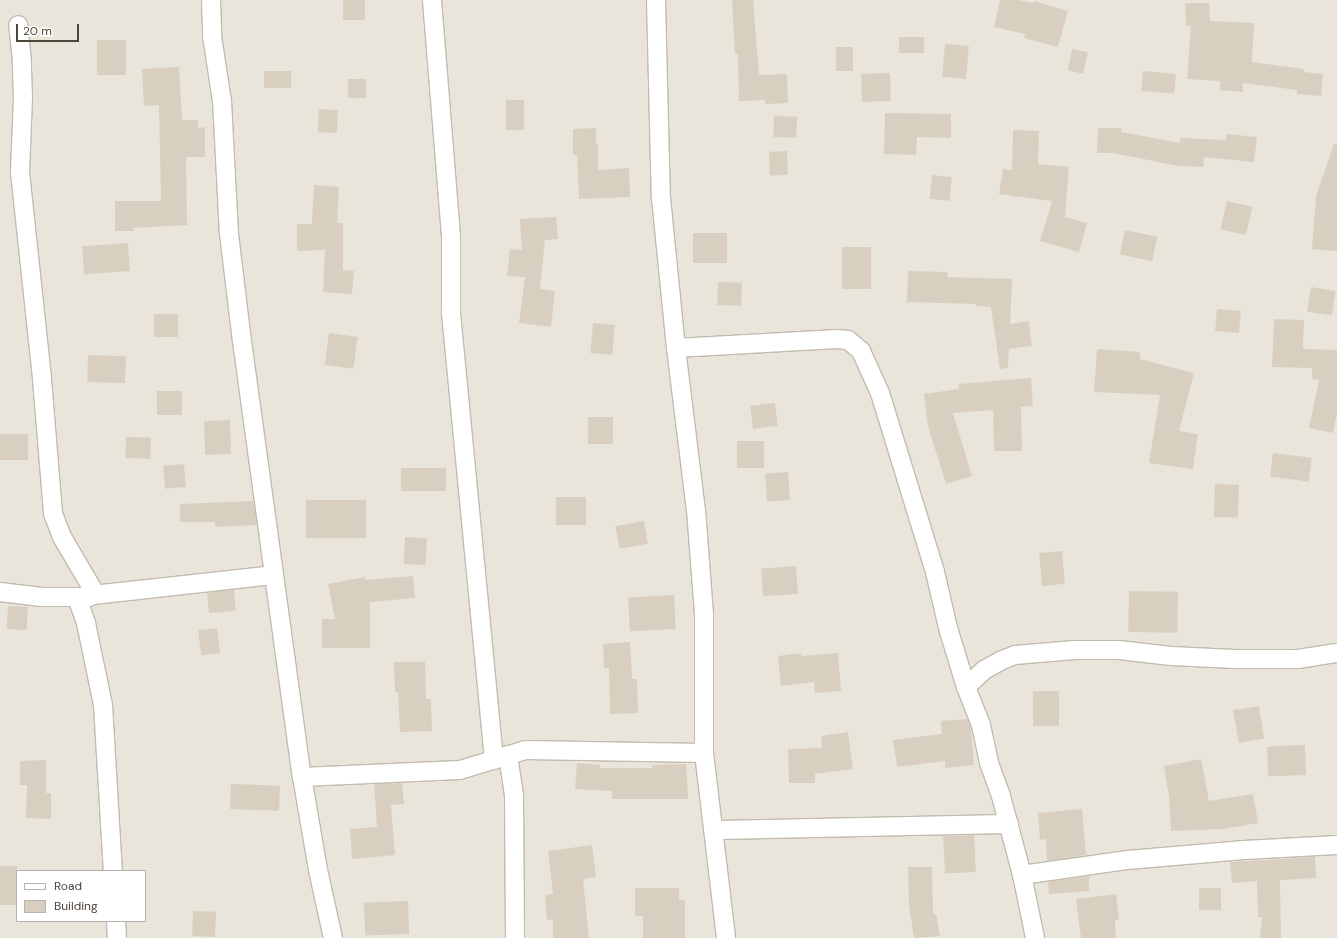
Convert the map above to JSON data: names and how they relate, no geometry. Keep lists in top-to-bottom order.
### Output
{
  "legend": ["Road", "Building"],
  "scale_bar": "20 m"
}
